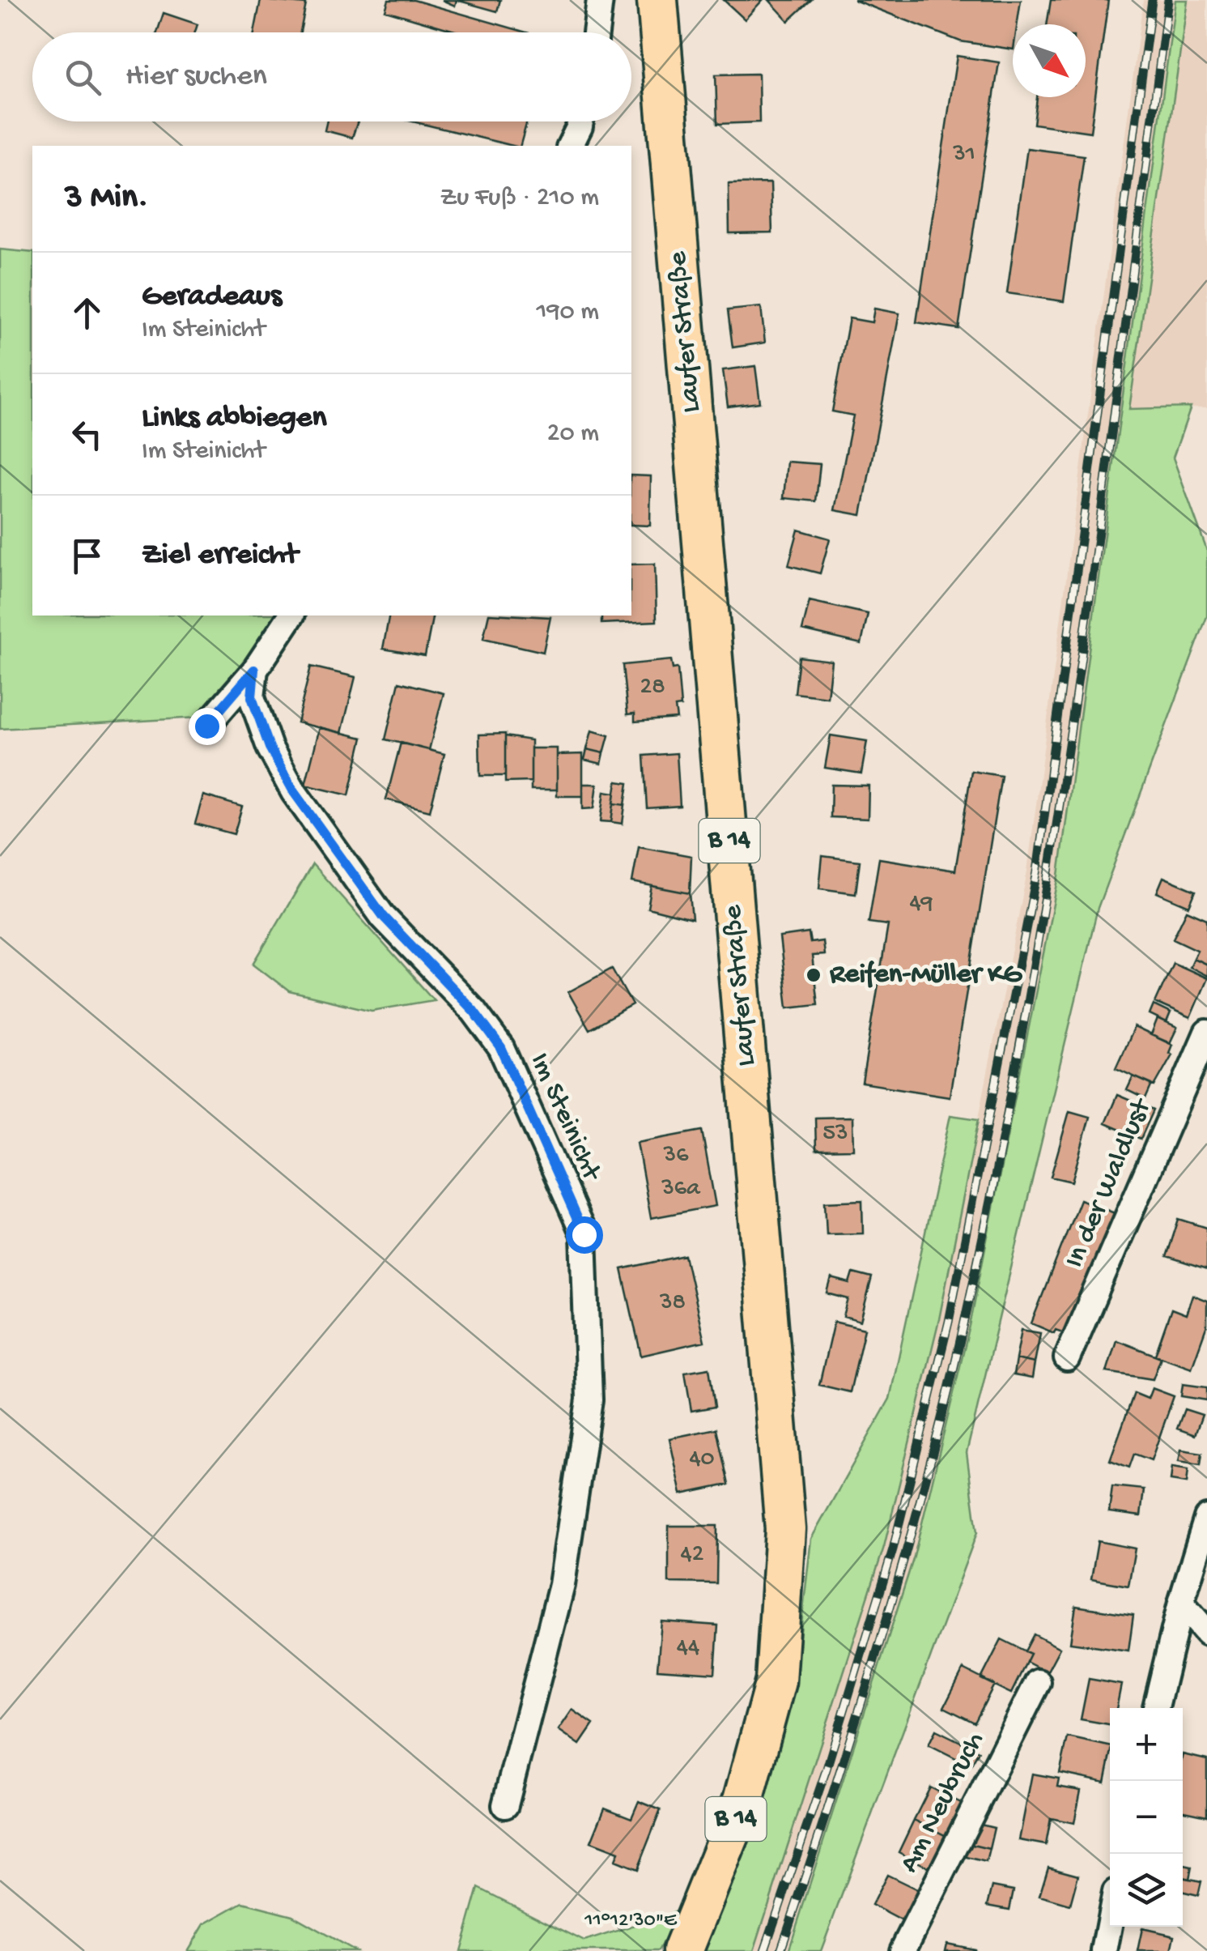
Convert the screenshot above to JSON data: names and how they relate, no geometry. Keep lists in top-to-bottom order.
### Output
{
  "streets": {
    "main road": ["Laufer Straße", "B 14"],
    "street": ["Im Steinicht", "In der Waldlust", "Am Neubruch"]
  },
  "places": ["Reifen-Müller KG"],
  "house_numbers": [
    "31",
    "28",
    "49",
    "53",
    "36",
    "36a",
    "38",
    "40",
    "42",
    "44"
  ],
  "north": "bottom right",
  "page": {
    "search": "Hier suchen",
    "heading": ["3 Min.", "Zu Fuß · 210 m"],
    "list": [
      ["Geradeaus", "Im Steinicht", "190 m"],
      ["Links abbiegen", "Im Steinicht", "20 m"],
      "Ziel erreicht"
    ],
    "map_buttons": ["+", "−"]
  },
  "coordinates": ["11°12'30\"E"]
}
